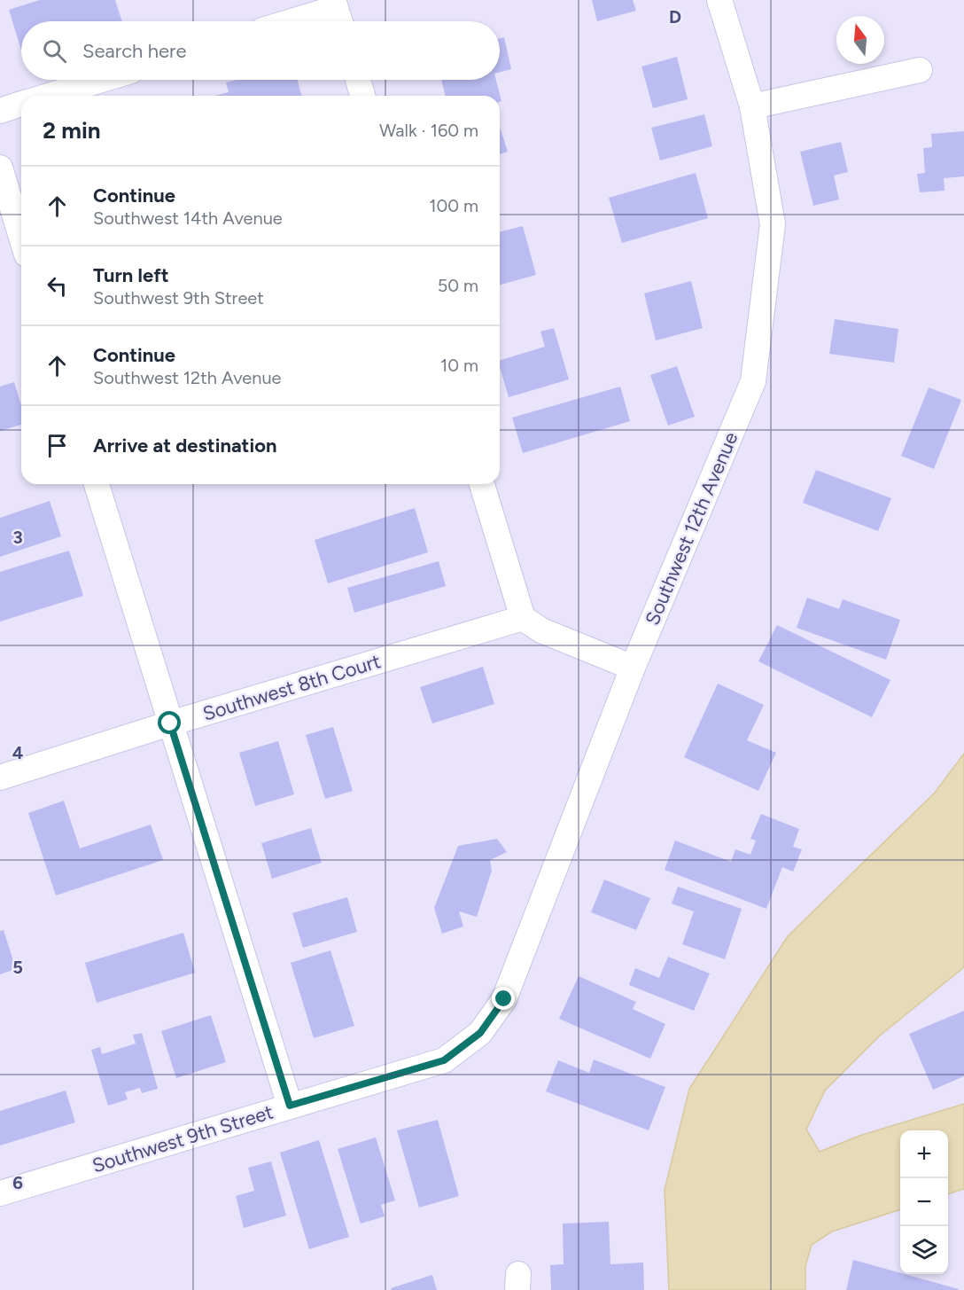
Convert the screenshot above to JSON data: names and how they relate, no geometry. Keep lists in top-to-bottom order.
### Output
{
  "streets": {
    "street": ["Southwest 12th Avenue", "Southwest 8th Court", "Southwest 9th Street"]
  },
  "crossings": [
    ["Southwest 12th Avenue", "Southwest 9th Street"]
  ],
  "north": "top",
  "page": {
    "search": "Search here",
    "heading": ["2 min", "Walk · 160 m"],
    "list": [
      ["Continue", "Southwest 14th Avenue", "100 m"],
      ["Turn left", "Southwest 9th Street", "50 m"],
      ["Continue", "Southwest 12th Avenue", "10 m"],
      "Arrive at destination"
    ],
    "map_buttons": ["+", "−"]
  },
  "grid": {
    "columns": ["D"],
    "rows": [
      "3",
      "4",
      "5",
      "6"
    ]
  }
}
